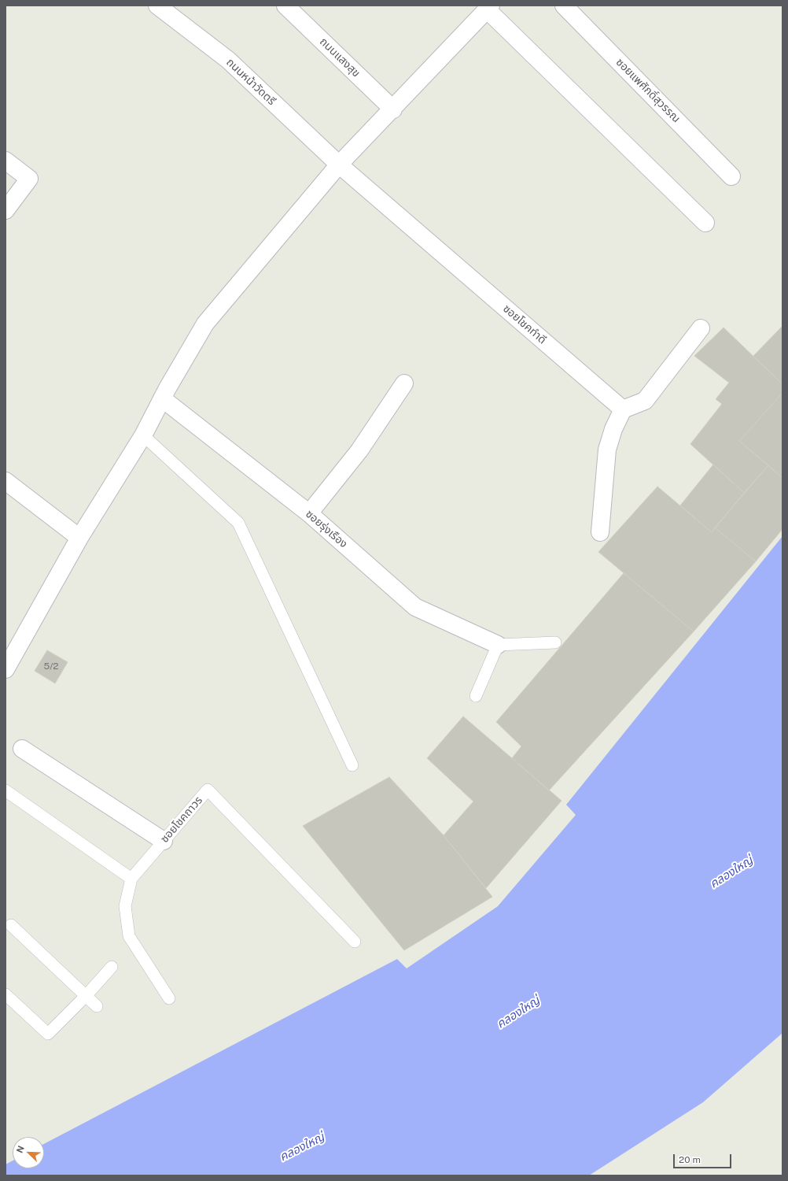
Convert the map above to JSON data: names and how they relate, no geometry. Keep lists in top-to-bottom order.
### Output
{
  "streets": {
    "street": [
      "ถนนแสงสุข",
      "ถนนหน้าวัดตรี",
      "ซอยแพศักดิ์สุวรรณ",
      "ซอยโชคทำดี",
      "ซอยรุ่งเรือง"
    ],
    "lane": ["ซอยโชคถาวร"]
  },
  "crossings": [
    ["ถนนหน้าวัดตรี", "ซอยโชคทำดี"]
  ],
  "water": ["คลองใหญ่"],
  "house_numbers": ["5/2"],
  "scale_bar": "20 m",
  "north": "top left"
}
